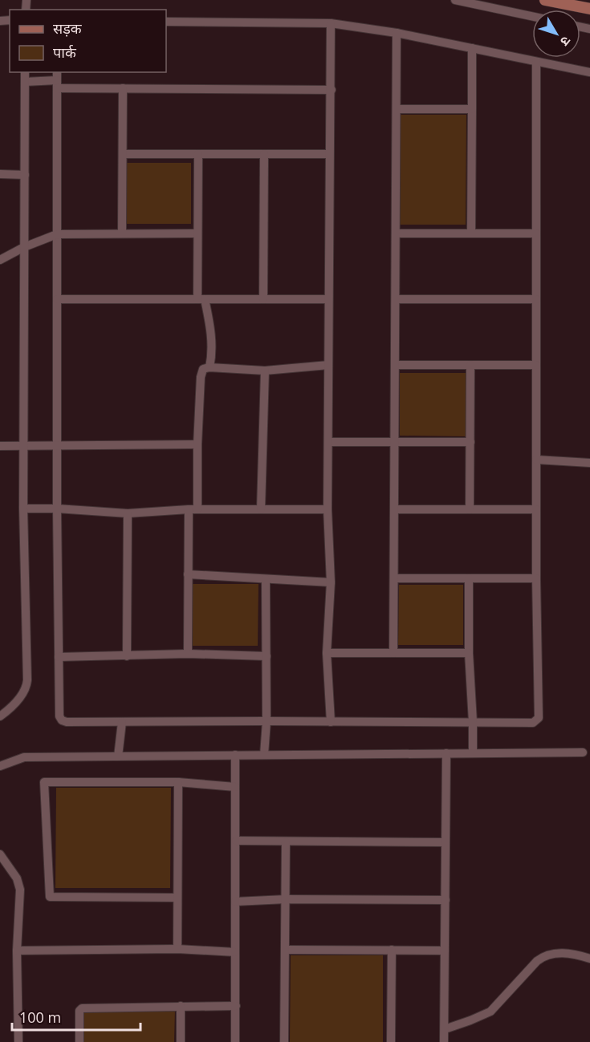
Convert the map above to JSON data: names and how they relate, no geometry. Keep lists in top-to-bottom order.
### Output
{
  "legend": ["सड़क", "पार्क"],
  "scale_bar": "100 m",
  "north": "bottom right"
}
